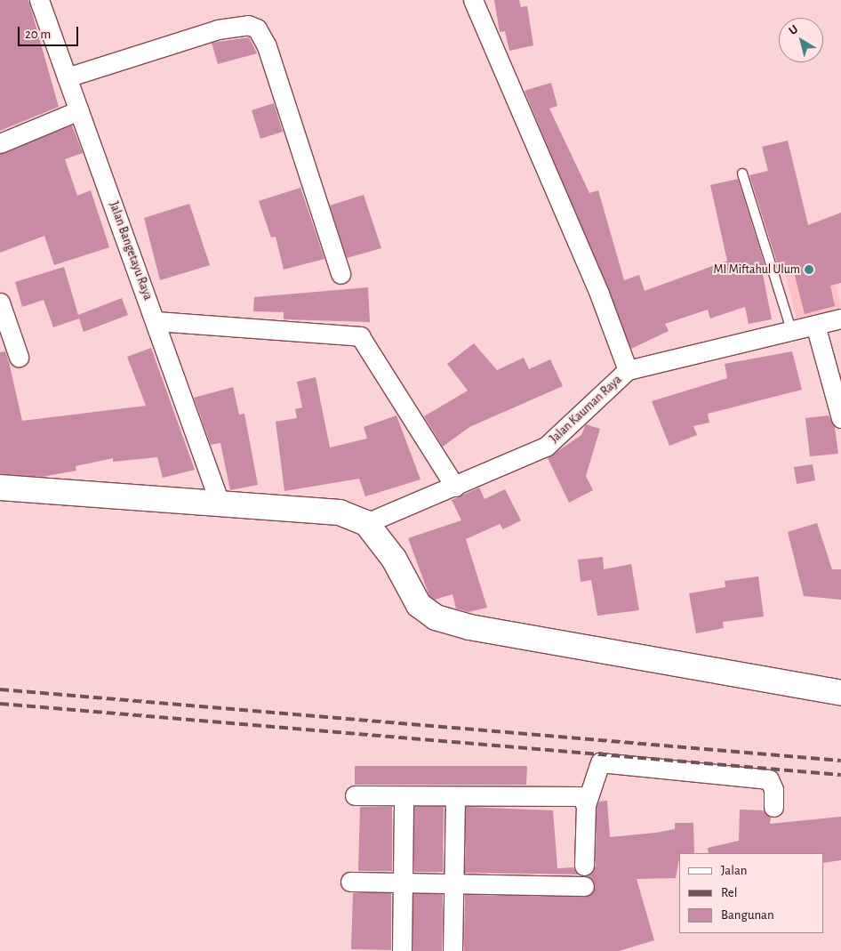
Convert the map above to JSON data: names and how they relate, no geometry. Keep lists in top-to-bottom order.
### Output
{
  "streets": {
    "street": ["Jalan Bangetayu Raya", "Jalan Kauman Raya"]
  },
  "places": ["MI Miftahul Ulum"],
  "legend": ["Jalan", "Rel", "Bangunan"],
  "scale_bar": "20 m",
  "north": "top left"
}
